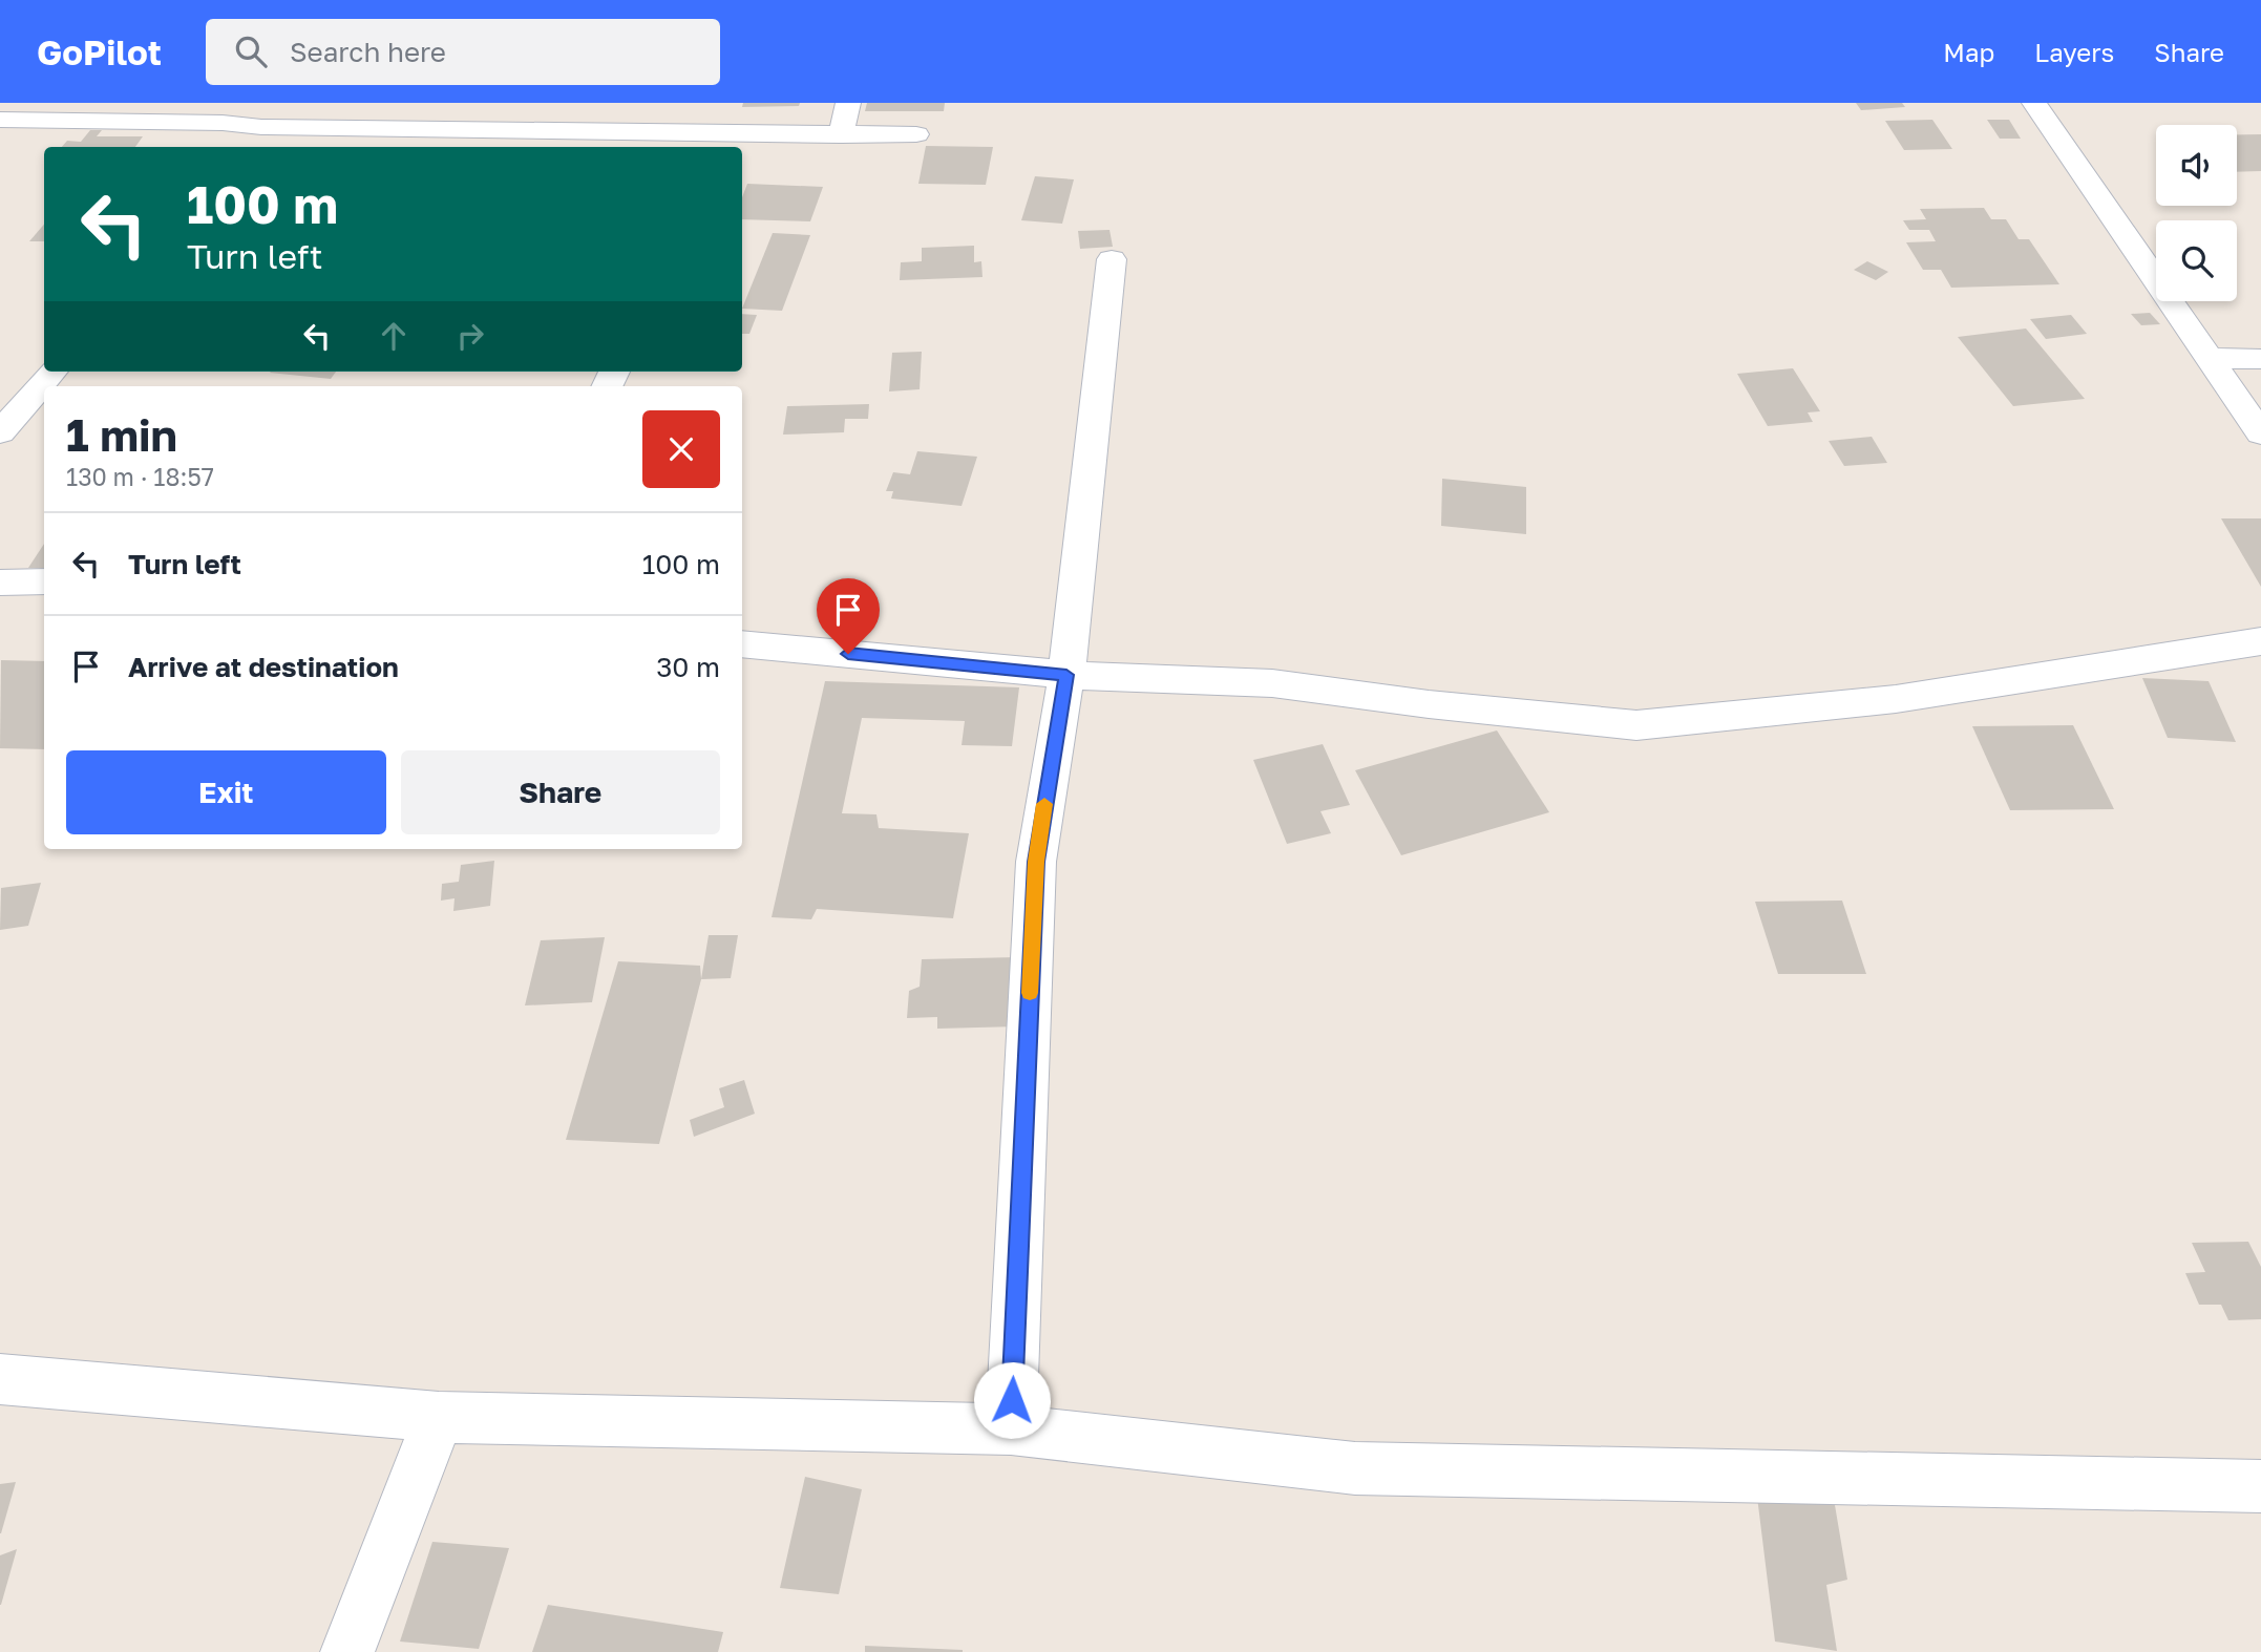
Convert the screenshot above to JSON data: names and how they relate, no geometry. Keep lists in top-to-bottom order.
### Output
{
  "page": {
    "header": "GoPilot",
    "search": "Search here",
    "nav": ["Map", "Layers", "Share"],
    "turn": ["100 m", "Turn left"],
    "heading": ["1 min", "130 m · 18:57"],
    "list": [
      {
        "name": "Turn left",
        "value": "100 m"
      },
      {
        "name": "Arrive at destination",
        "value": "30 m"
      }
    ],
    "buttons": ["Exit", "Share"]
  }
}
